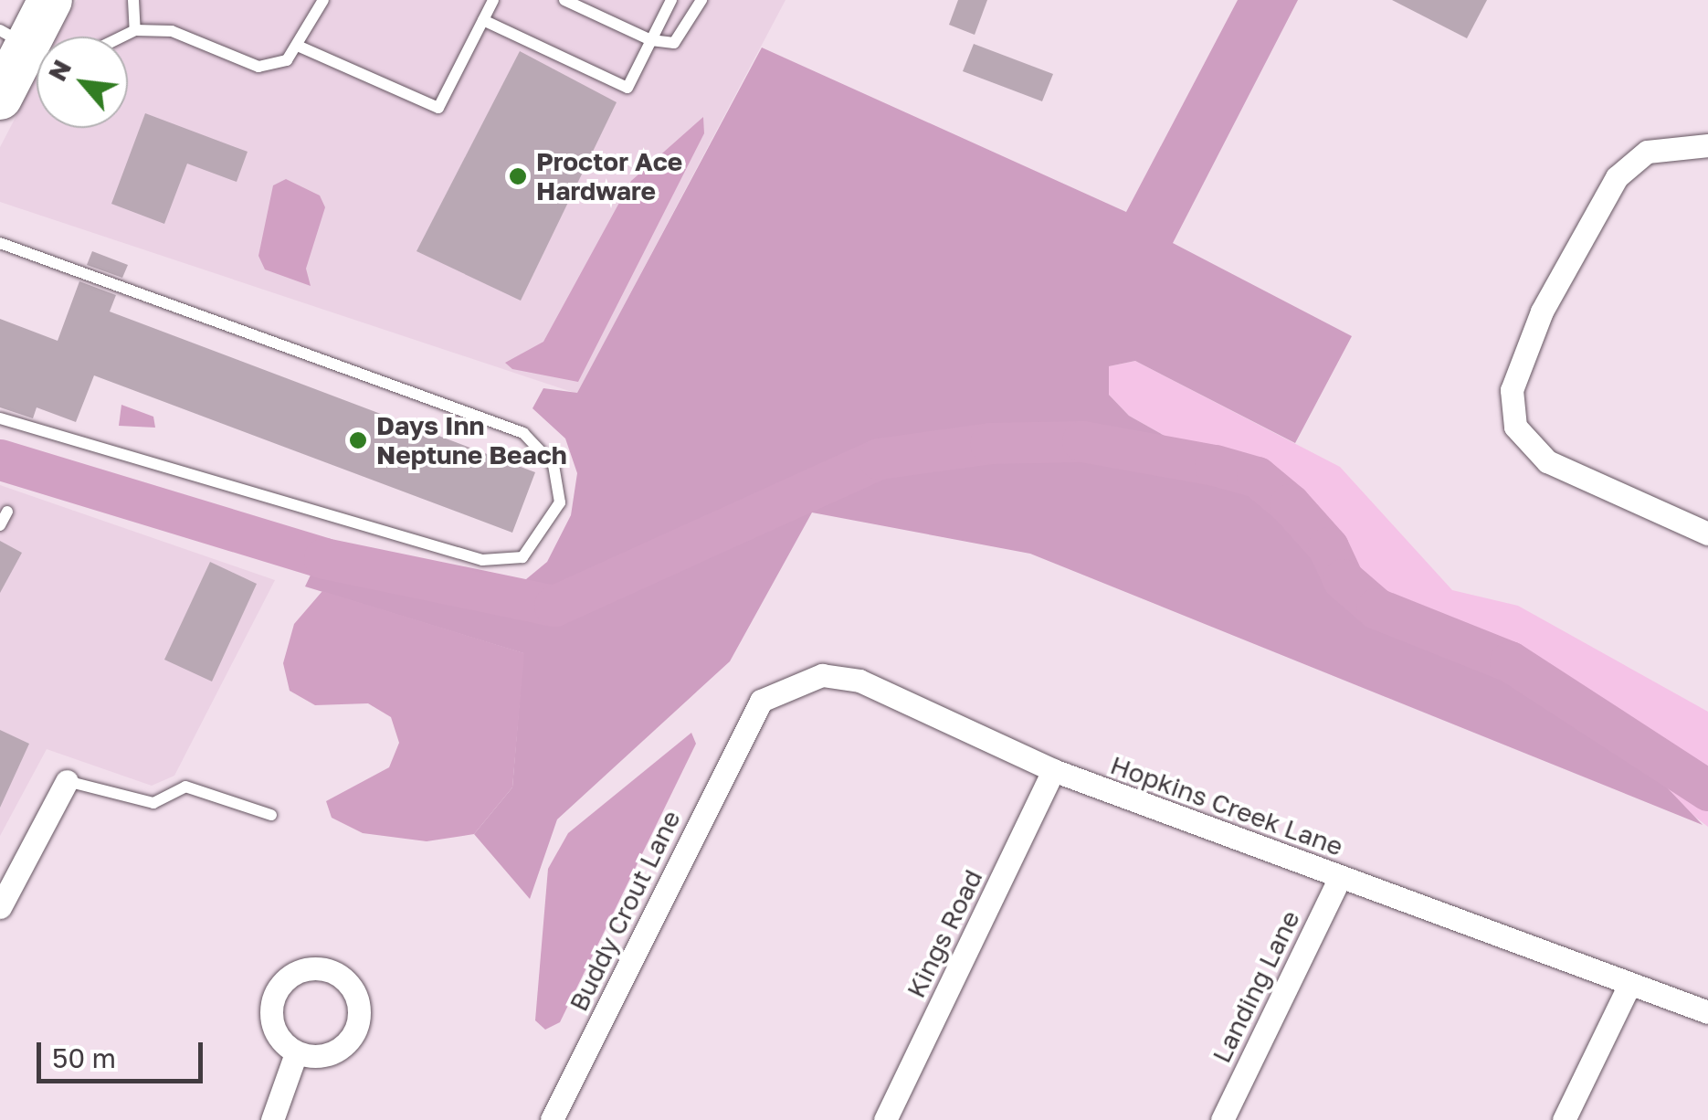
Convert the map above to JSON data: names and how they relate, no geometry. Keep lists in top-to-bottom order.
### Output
{
  "streets": {
    "street": [
      "Hopkins Creek Lane",
      "Buddy Crout Lane",
      "Kings Road",
      "Landing Lane"
    ]
  },
  "crossings": [
    ["Hopkins Creek Lane", "Buddy Crout Lane"],
    ["Hopkins Creek Lane", "Kings Road"],
    ["Hopkins Creek Lane", "Landing Lane"]
  ],
  "places": ["Proctor Ace Hardware", "Days Inn Neptune Beach"],
  "scale_bar": "50 m",
  "north": "top left"
}
